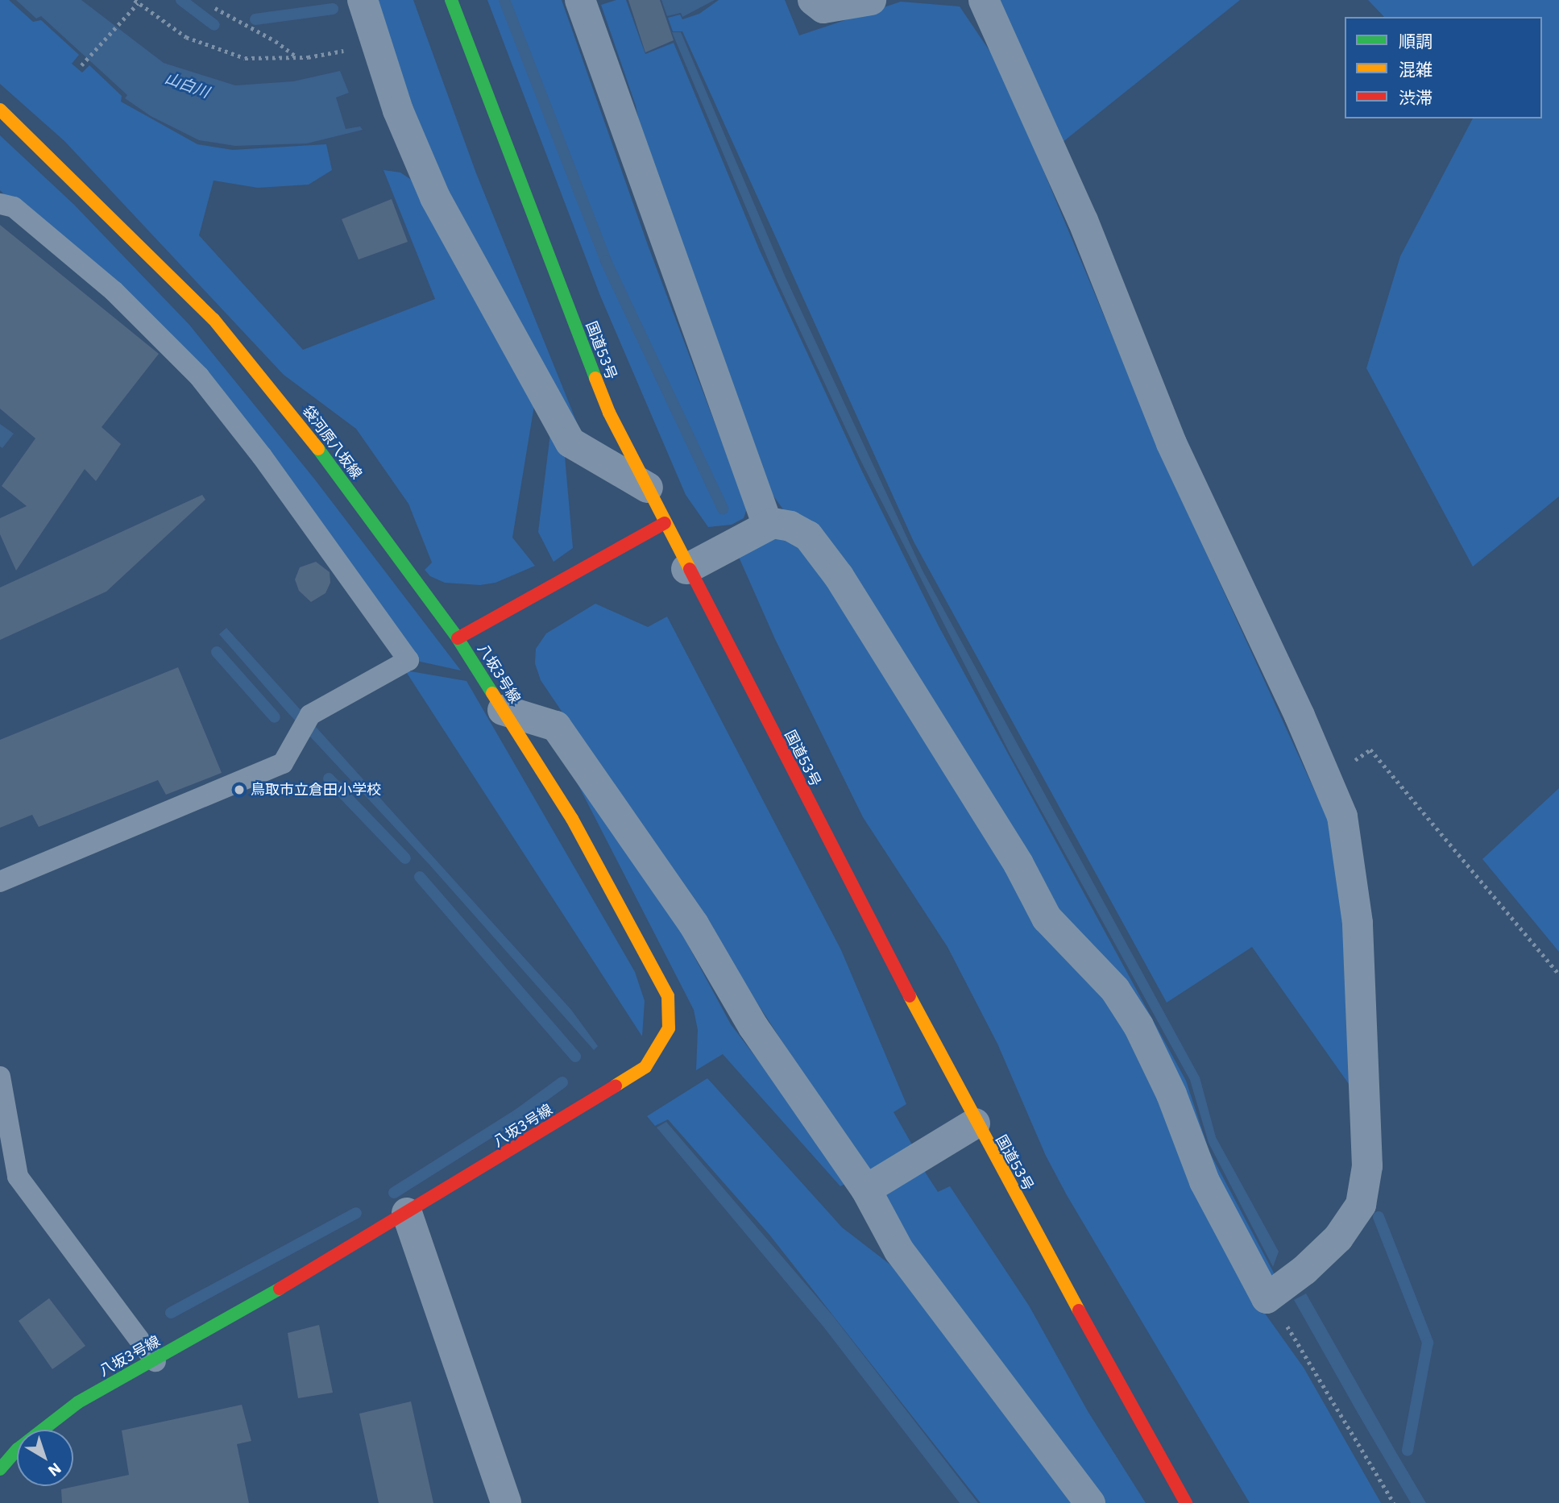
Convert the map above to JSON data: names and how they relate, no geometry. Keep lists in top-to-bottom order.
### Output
{
  "streets": {
    "main road": ["国道53号", "袋河原八坂線", "八坂3号線"]
  },
  "crossings": [
    ["袋河原八坂線", "八坂3号線"]
  ],
  "water": ["山白川"],
  "places": ["鳥取市立倉田小学校"],
  "legend": ["順調", "混雑", "渋滞"],
  "north": "bottom right"
}
